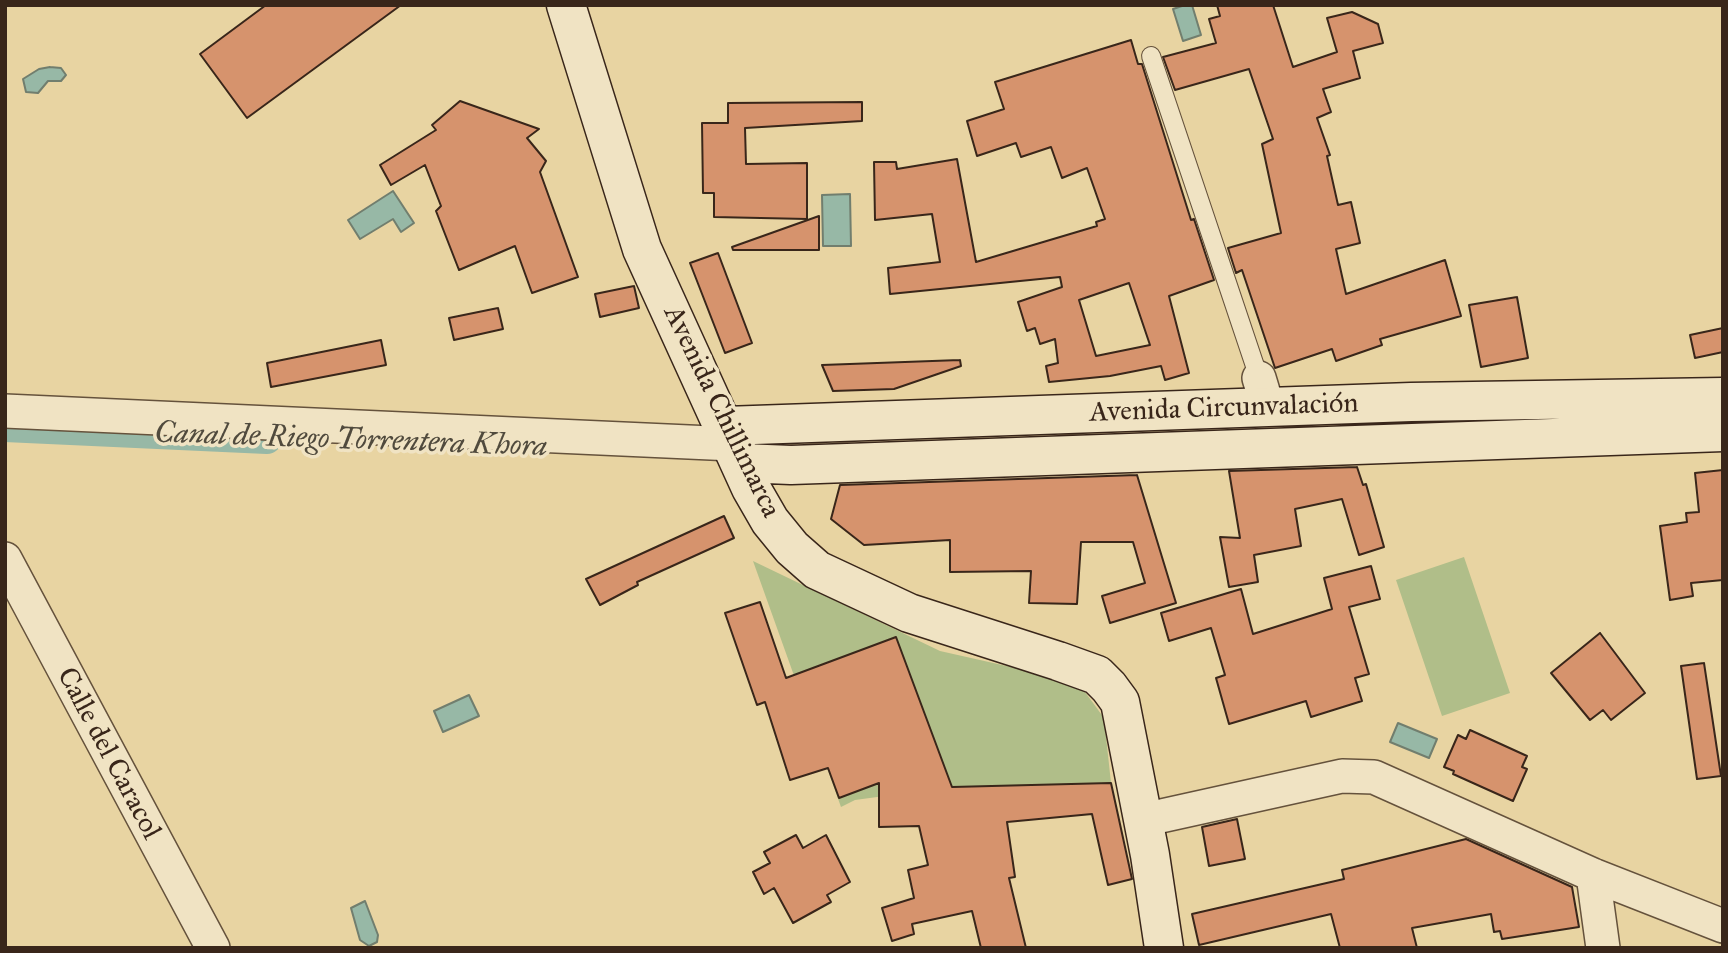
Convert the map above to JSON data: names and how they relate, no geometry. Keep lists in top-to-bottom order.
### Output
{
  "streets": {
    "main road": ["Avenida Circunvalación", "Avenida Chillimarca"],
    "street": ["Calle del Caracol"]
  },
  "crossings": [
    ["Avenida Circunvalación", "Avenida Chillimarca"]
  ],
  "water": ["Canal de Riego Torrentera Khora"]
}
